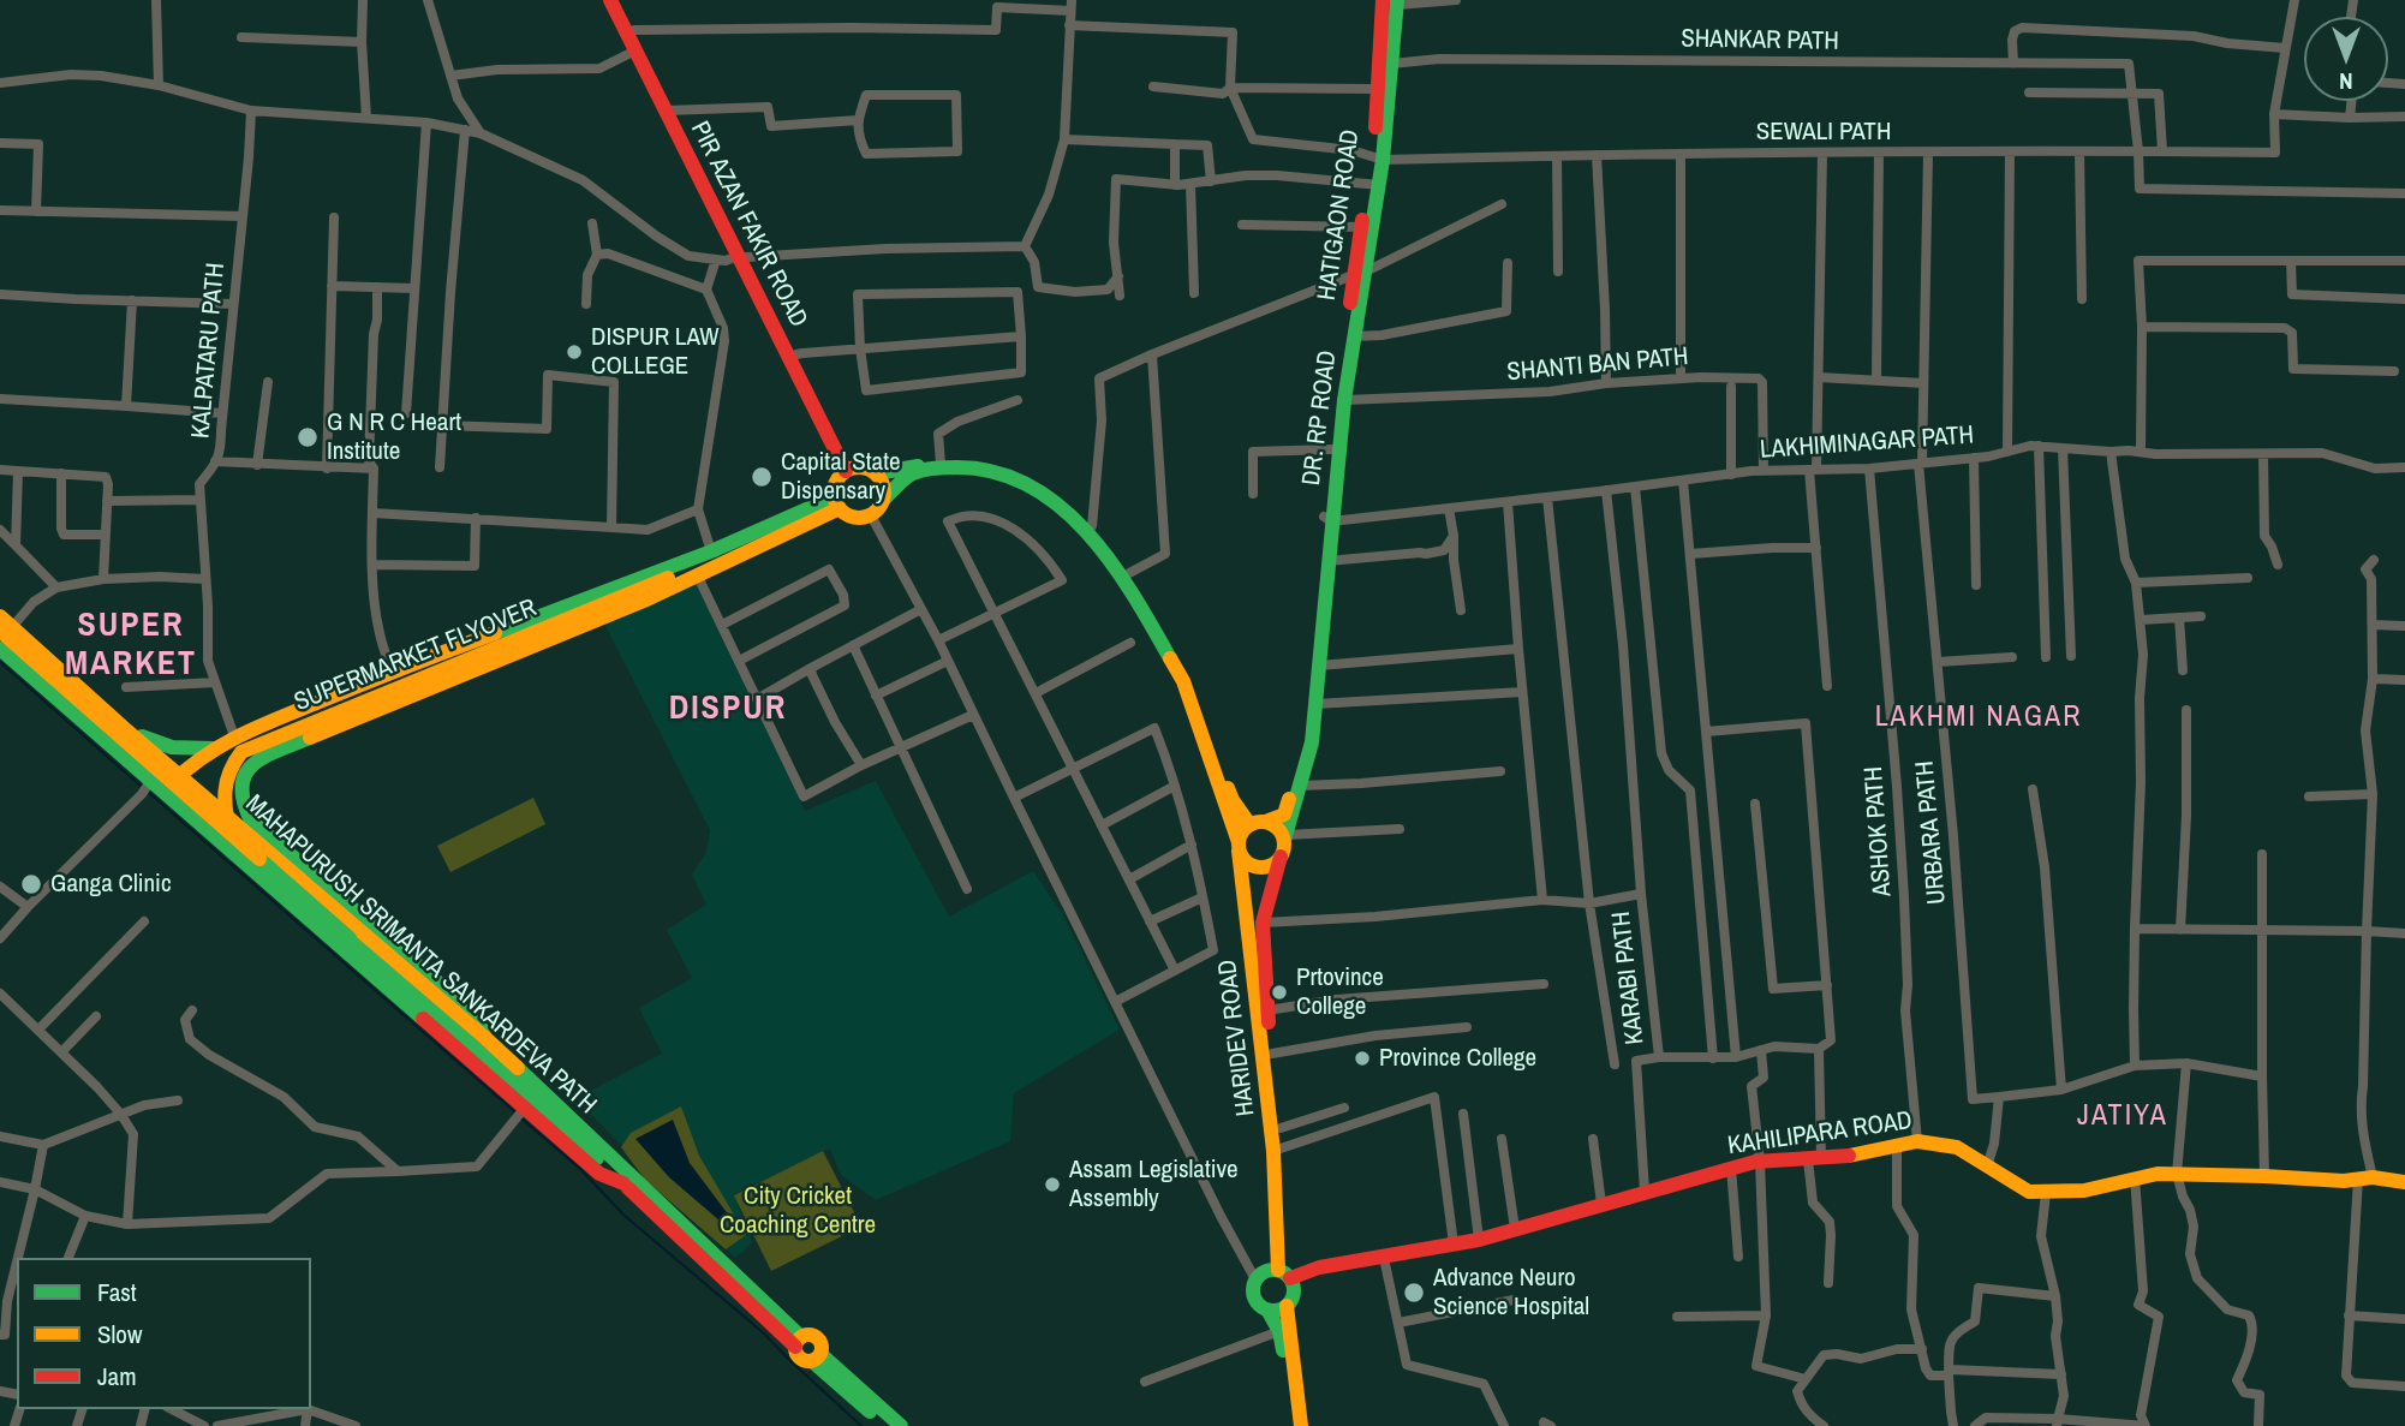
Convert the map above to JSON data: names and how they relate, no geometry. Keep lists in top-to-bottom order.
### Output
{
  "streets": {
    "main road": [
      "HATIGAON ROAD",
      "PIR AZAN FAKIR ROAD",
      "DR. RP ROAD",
      "SUPERMARKET FLYOVER",
      "MAHAPURUSH SRIMANTA SANKARDEVA PATH",
      "HARIDEV ROAD",
      "KAHILIPARA ROAD"
    ],
    "street": [
      "SHANKAR PATH",
      "SEWALI PATH",
      "KALPATARU PATH",
      "SHANTI BAN PATH",
      "LAKHIMINAGAR PATH",
      "ASHOK PATH",
      "URBARA PATH",
      "KARABI PATH"
    ]
  },
  "crossings": [
    ["SHANKAR PATH", "DR. RP ROAD"],
    ["SEWALI PATH", "HATIGAON ROAD"],
    ["SEWALI PATH", "DR. RP ROAD"],
    ["SEWALI PATH", "URBARA PATH"],
    ["HATIGAON ROAD", "DR. RP ROAD"],
    ["HATIGAON ROAD", "LAKHIMINAGAR PATH"],
    ["HATIGAON ROAD", "HARIDEV ROAD"],
    ["SHANTI BAN PATH", "DR. RP ROAD"],
    ["SHANTI BAN PATH", "LAKHIMINAGAR PATH"],
    ["DR. RP ROAD", "LAKHIMINAGAR PATH"],
    ["DR. RP ROAD", "HARIDEV ROAD"],
    ["LAKHIMINAGAR PATH", "ASHOK PATH"],
    ["LAKHIMINAGAR PATH", "URBARA PATH"],
    ["LAKHIMINAGAR PATH", "KARABI PATH"],
    ["ASHOK PATH", "KAHILIPARA ROAD"],
    ["HARIDEV ROAD", "KAHILIPARA ROAD"]
  ],
  "districts": [
    "SUPER MARKET",
    "DISPUR",
    "LAKHMI NAGAR",
    "JATIYA"
  ],
  "parks": ["City Cricket Coaching Centre"],
  "places": [
    "DISPUR LAW COLLEGE",
    "G N R C Heart Institute",
    "Capital State Dispensary",
    "Ganga Clinic",
    "Prtovince College",
    "Province College",
    "Assam Legislative Assembly",
    "Advance Neuro Science Hospital"
  ],
  "legend": ["Fast", "Slow", "Jam"],
  "north": "bottom"
}
